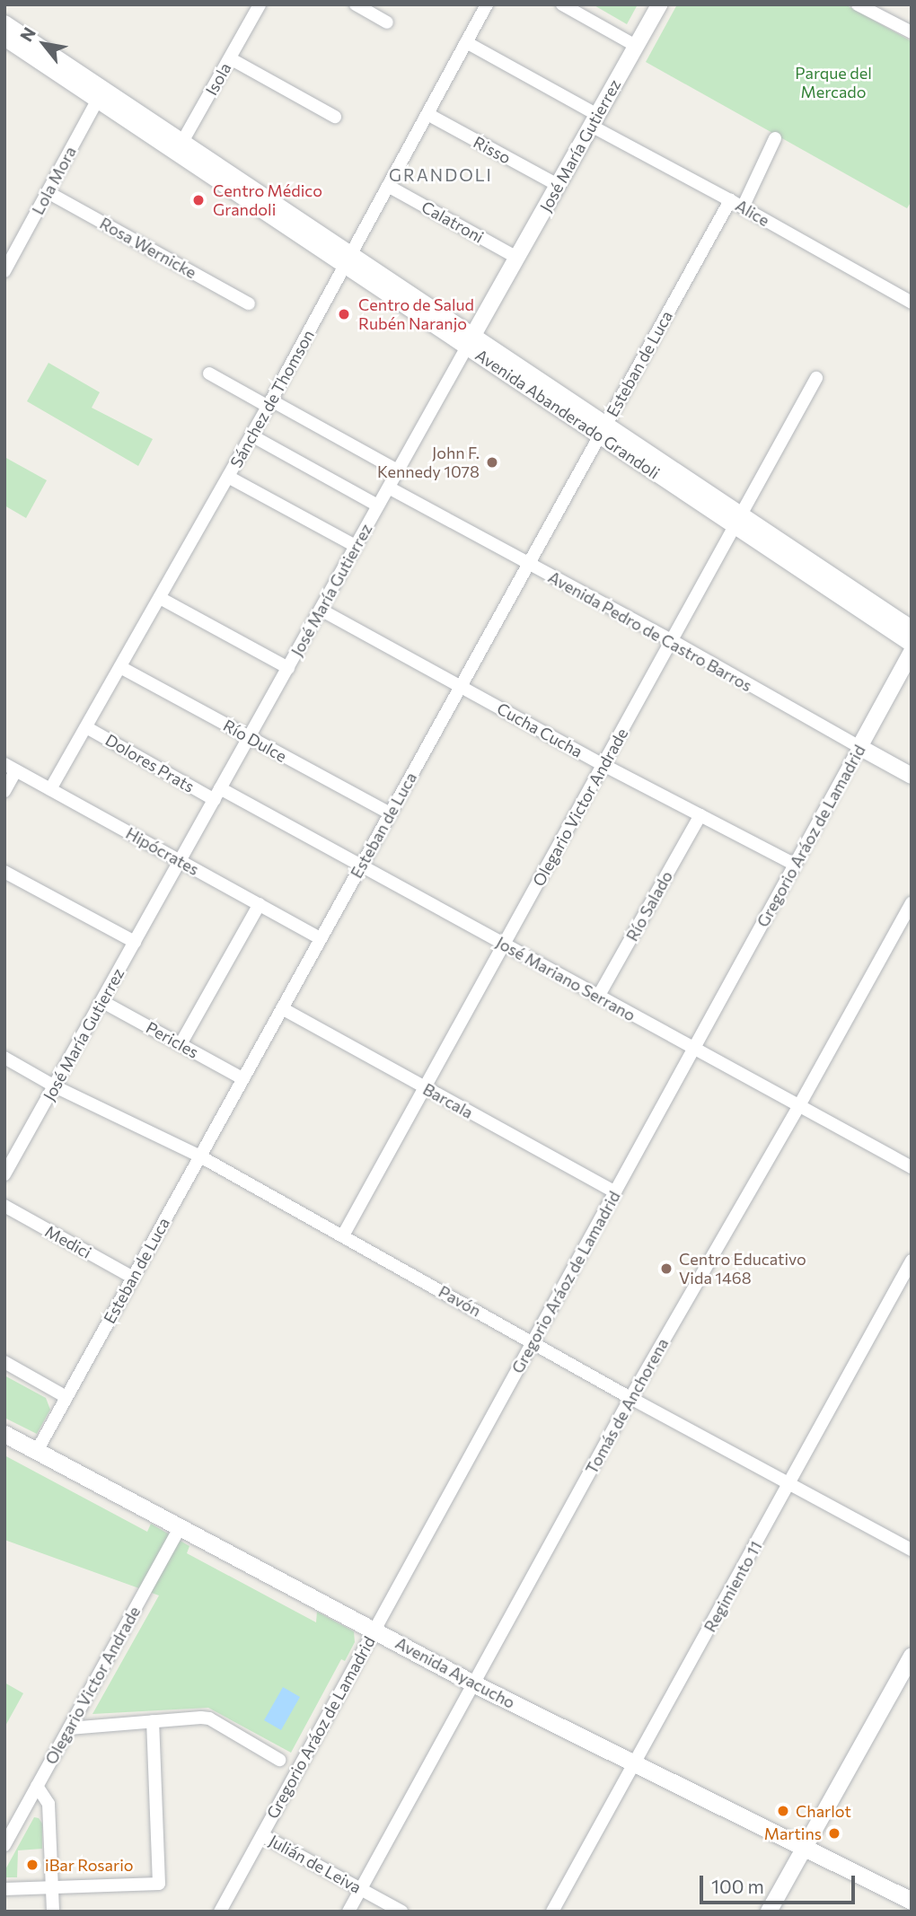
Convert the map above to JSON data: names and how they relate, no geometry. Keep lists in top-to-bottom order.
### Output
{
  "streets": {
    "main road": ["Avenida Ayacucho"],
    "street": [
      "Isola",
      "José María Gutierrez",
      "Risso",
      "Lola Mora",
      "Alice",
      "Calatroni",
      "Rosa Wernicke",
      "Esteban de Luca",
      "Sánchez de Thomson",
      "Avenida Abanderado Grandoli",
      "Avenida Pedro de Castro Barros",
      "Cucha Cucha",
      "Río Dulce",
      "Dolores Prats",
      "Olegario Victor Andrade",
      "Gregorio Aráoz de Lamadrid",
      "Hipócrates",
      "Río Salado",
      "José Mariano Serrano",
      "Pericles",
      "Barcala",
      "Medici",
      "Pavón",
      "Tomás de Anchorena",
      "Regimiento 11",
      "Julián de Leiva"
    ]
  },
  "crossings": [
    ["Isola", "Avenida Abanderado Grandoli"],
    ["José María Gutierrez", "Risso"],
    ["José María Gutierrez", "Alice"],
    ["José María Gutierrez", "Calatroni"],
    ["José María Gutierrez", "Avenida Abanderado Grandoli"],
    ["José María Gutierrez", "Avenida Pedro de Castro Barros"],
    ["José María Gutierrez", "Cucha Cucha"],
    ["José María Gutierrez", "Río Dulce"],
    ["José María Gutierrez", "Dolores Prats"],
    ["José María Gutierrez", "Hipócrates"],
    ["José María Gutierrez", "José Mariano Serrano"],
    ["José María Gutierrez", "Pericles"],
    ["José María Gutierrez", "Pavón"],
    ["Risso", "Sánchez de Thomson"],
    ["Lola Mora", "Rosa Wernicke"],
    ["Lola Mora", "Avenida Abanderado Grandoli"],
    ["Alice", "Esteban de Luca"],
    ["Alice", "Sánchez de Thomson"],
    ["Calatroni", "Sánchez de Thomson"],
    ["Esteban de Luca", "Avenida Abanderado Grandoli"],
    ["Esteban de Luca", "Avenida Pedro de Castro Barros"],
    ["Esteban de Luca", "Cucha Cucha"],
    ["Esteban de Luca", "Río Dulce"],
    ["Esteban de Luca", "Hipócrates"],
    ["Esteban de Luca", "José Mariano Serrano"],
    ["Esteban de Luca", "Pericles"],
    ["Esteban de Luca", "Barcala"],
    ["Esteban de Luca", "Medici"],
    ["Esteban de Luca", "Pavón"],
    ["Esteban de Luca", "Avenida Ayacucho"],
    ["Sánchez de Thomson", "Avenida Abanderado Grandoli"],
    ["Sánchez de Thomson", "Río Dulce"],
    ["Sánchez de Thomson", "Dolores Prats"],
    ["Sánchez de Thomson", "Hipócrates"],
    ["Avenida Abanderado Grandoli", "Olegario Victor Andrade"],
    ["Avenida Pedro de Castro Barros", "Olegario Victor Andrade"],
    ["Avenida Pedro de Castro Barros", "Gregorio Aráoz de Lamadrid"],
    ["Cucha Cucha", "Olegario Victor Andrade"],
    ["Cucha Cucha", "Gregorio Aráoz de Lamadrid"],
    ["Cucha Cucha", "Río Salado"],
    ["Dolores Prats", "José Mariano Serrano"],
    ["Olegario Victor Andrade", "José Mariano Serrano"],
    ["Olegario Victor Andrade", "Barcala"],
    ["Olegario Victor Andrade", "Pavón"],
    ["Olegario Victor Andrade", "Avenida Ayacucho"],
    ["Gregorio Aráoz de Lamadrid", "José Mariano Serrano"],
    ["Gregorio Aráoz de Lamadrid", "Barcala"],
    ["Gregorio Aráoz de Lamadrid", "Pavón"],
    ["Gregorio Aráoz de Lamadrid", "Avenida Ayacucho"],
    ["Gregorio Aráoz de Lamadrid", "Julián de Leiva"],
    ["Río Salado", "José Mariano Serrano"],
    ["José Mariano Serrano", "Tomás de Anchorena"],
    ["Pavón", "Tomás de Anchorena"],
    ["Pavón", "Regimiento 11"],
    ["Tomás de Anchorena", "Avenida Ayacucho"],
    ["Tomás de Anchorena", "Julián de Leiva"],
    ["Regimiento 11", "Avenida Ayacucho"]
  ],
  "districts": ["GRANDOLI"],
  "parks": ["Parque del Mercado"],
  "places": [
    "Centro Médico Grandoli",
    "Centro de Salud Rubén Naranjo",
    "John F. Kennedy 1078",
    "Centro Educativo Vida 1468",
    "Charlot",
    "Martins",
    "iBar Rosario"
  ],
  "scale_bar": "100 m",
  "north": "top left"
}
